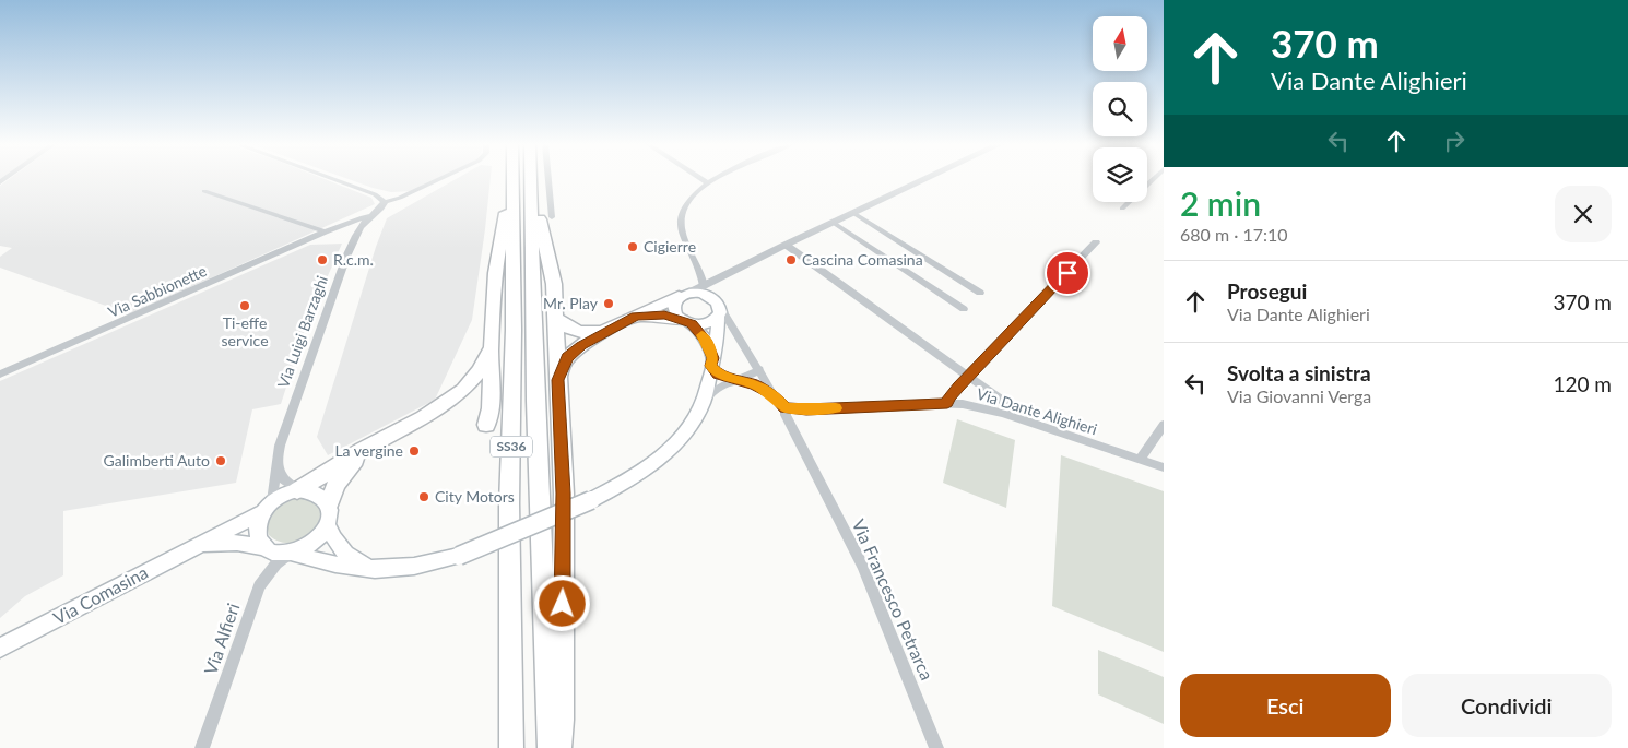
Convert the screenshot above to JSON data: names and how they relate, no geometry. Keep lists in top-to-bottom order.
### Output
{
  "streets": {
    "highway": ["SS36"],
    "main road": ["Via Comasina"],
    "street": [
      "Via Sabbionette",
      "Via Luigi Barzaghi",
      "Via Dante Alighieri",
      "Via Francesco Petrarca",
      "Via Alfieri"
    ]
  },
  "crossings": [
    ["Via Sabbionette", "Via Luigi Barzaghi"],
    ["Via Luigi Barzaghi", "Via Comasina"],
    ["Via Luigi Barzaghi", "Via Alfieri"],
    ["Via Dante Alighieri", "Via Francesco Petrarca"],
    ["Via Comasina", "Via Alfieri"]
  ],
  "places": [
    "Cigierre",
    "R.c.m.",
    "Cascina Comasina",
    "Mr. Play",
    "Ti-effe service",
    "La vergine",
    "Galimberti Auto",
    "City Motors"
  ],
  "north": "top",
  "page": {
    "turn": ["370 m", "Via Dante Alighieri"],
    "heading": ["2 min", "680 m · 17:10"],
    "list": [
      {
        "name": "Prosegui",
        "note": "Via Dante Alighieri",
        "value": "370 m"
      },
      {
        "name": "Svolta a sinistra",
        "note": "Via Giovanni Verga",
        "value": "120 m"
      }
    ],
    "buttons": ["Esci", "Condividi"]
  }
}
